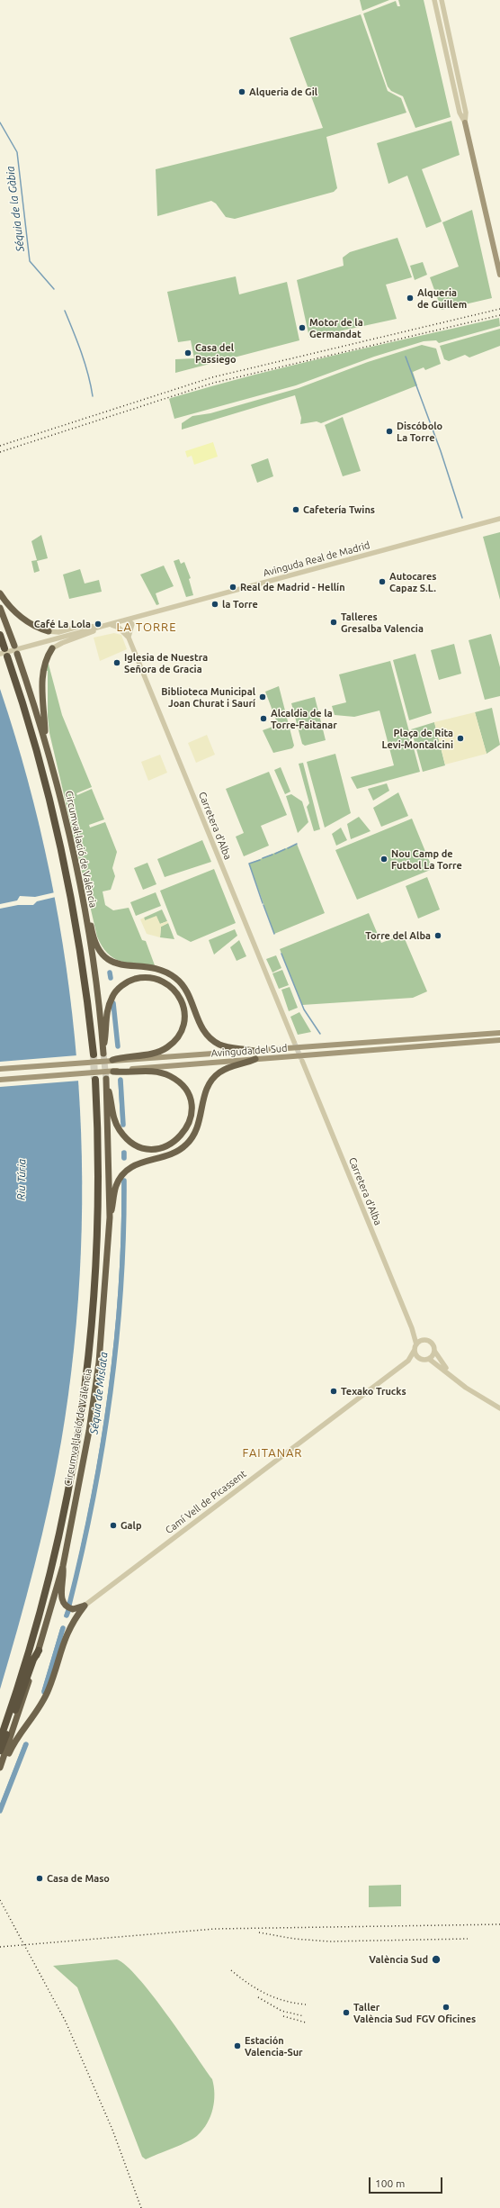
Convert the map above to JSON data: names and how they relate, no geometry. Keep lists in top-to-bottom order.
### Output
{
  "streets": {
    "highway": ["Circumval·lació de València"],
    "main road": ["Avinguda del Sud"],
    "street": ["Avinguda Real de Madrid", "Carretera d'Alba", "Camí Vell de Picassent"]
  },
  "crossings": [
    ["Avinguda Real de Madrid", "Carretera d'Alba"],
    ["Carretera d'Alba", "Camí Vell de Picassent"],
    ["Circumval·lació de València", "Avinguda del Sud"]
  ],
  "districts": ["LA TORRE", "FAITANAR"],
  "water": ["Séquia de la Gàbia", "Riu Túria", "Séquia de Mislata"],
  "places": [
    "Alqueria de Gil",
    "Alqueria de Guillem",
    "Motor de la Germandat",
    "Casa del Passiego",
    "Discóbolo La Torre",
    "Cafetería Twins",
    "Autocares Capaz S.L.",
    "Real de Madrid - Hellín",
    "la Torre",
    "Talleres Gresalba Valencia",
    "Café La Lola",
    "Iglesia de Nuestra Señora de Gracia",
    "Biblioteca Municipal Joan Churat i Saurí",
    "Alcaldia de la Torre-Faitanar",
    "Plaça de Rita Levi-Montalcini",
    "Nou Camp de Futbol La Torre",
    "Torre del Alba",
    "Texako Trucks",
    "Galp",
    "Casa de Maso",
    "València Sud",
    "FGV Oficines",
    "Taller València Sud",
    "Estación Valencia-Sur"
  ],
  "scale_bar": "100 m"
}
